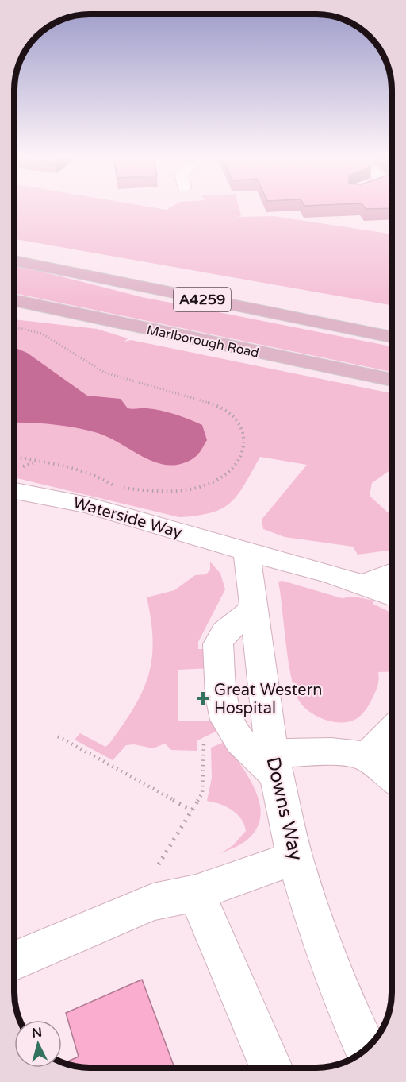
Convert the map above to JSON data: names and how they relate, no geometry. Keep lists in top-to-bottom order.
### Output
{
  "streets": {
    "main road": ["A4259", "Marlborough Road"],
    "street": ["Waterside Way", "Downs Way"]
  },
  "crossings": [
    ["Waterside Way", "Downs Way"]
  ],
  "places": {
    "health": ["Great Western Hospital"]
  },
  "north": "top"
}
